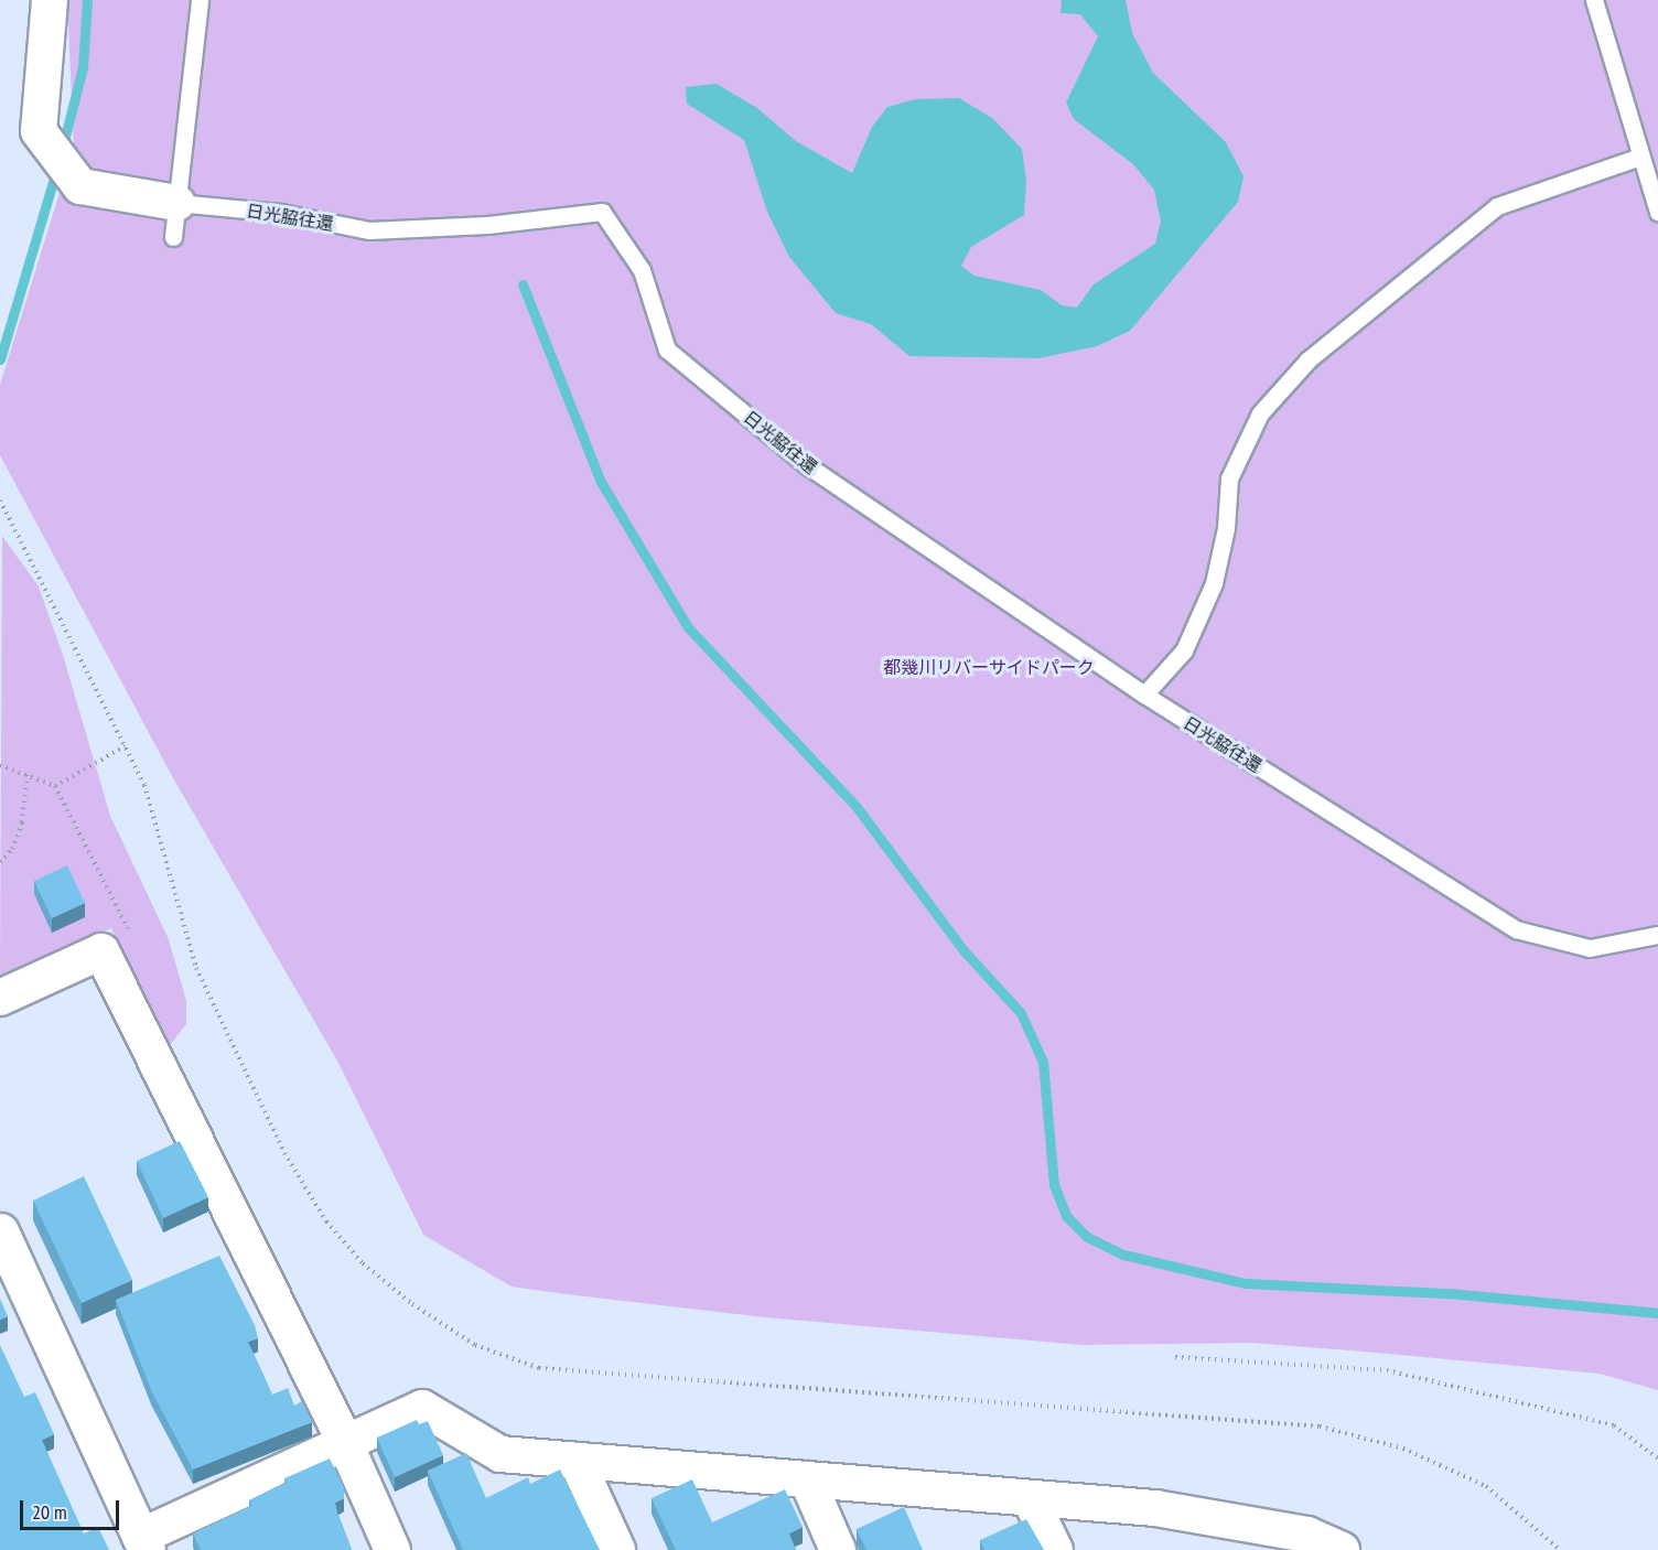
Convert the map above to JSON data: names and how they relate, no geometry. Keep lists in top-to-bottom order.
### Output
{
  "streets": {
    "street": ["日光脇往還"]
  },
  "parks": ["都幾川リバーサイドパーク"],
  "scale_bar": "20 m"
}
